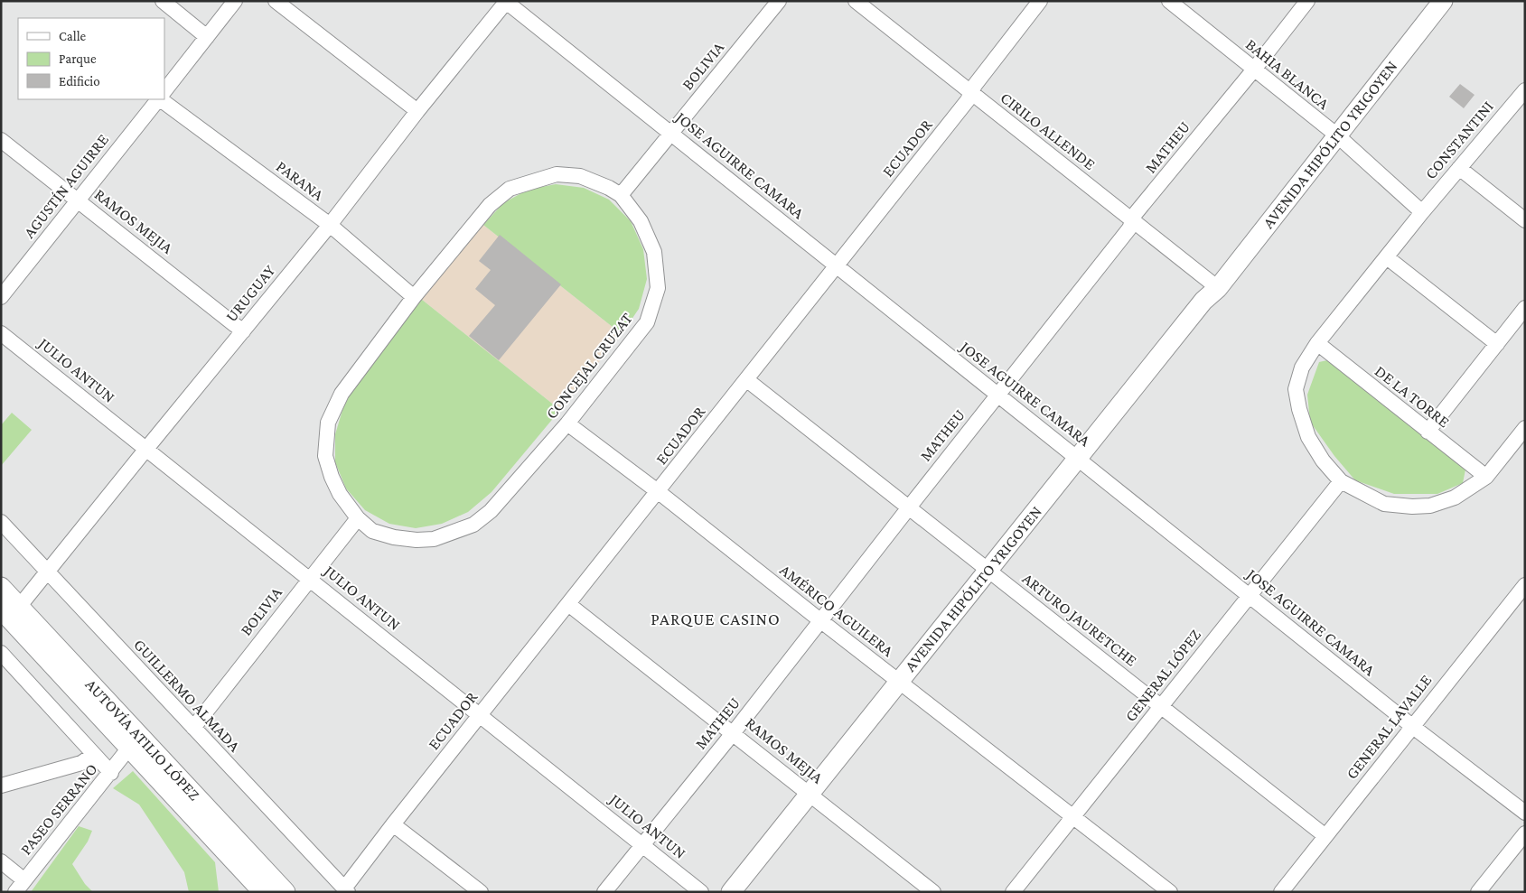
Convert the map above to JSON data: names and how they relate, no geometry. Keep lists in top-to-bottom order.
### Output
{
  "streets": {
    "main road": ["AVENIDA HIPÓLITO YRIGOYEN", "AUTOVÍA ATILIO LÓPEZ"],
    "street": [
      "BOLIVIA",
      "BAHIA BLANCA",
      "CIRILO ALLENDE",
      "CONSTANTINI",
      "MATHEU",
      "ECUADOR",
      "JOSE AGUIRRE CAMARA",
      "PARANA",
      "AGUSTÍN AGUIRRE",
      "RAMOS MEJIA",
      "URUGUAY",
      "CONCEJAL CRUZAT",
      "JULIO ANTUN",
      "DE LA TORRE",
      "AMÉRICO AGUILERA",
      "ARTURO JAURETCHE",
      "GENERAL LÓPEZ",
      "GUILLERMO ALMADA",
      "GENERAL LAVALLE",
      "PASEO SERRANO"
    ]
  },
  "crossings": [
    ["BOLIVIA", "JOSE AGUIRRE CAMARA"],
    ["BOLIVIA", "CONCEJAL CRUZAT"],
    ["BOLIVIA", "JULIO ANTUN"],
    ["BOLIVIA", "GUILLERMO ALMADA"],
    ["BAHIA BLANCA", "CONSTANTINI"],
    ["BAHIA BLANCA", "AVENIDA HIPÓLITO YRIGOYEN"],
    ["BAHIA BLANCA", "MATHEU"],
    ["CIRILO ALLENDE", "AVENIDA HIPÓLITO YRIGOYEN"],
    ["CIRILO ALLENDE", "MATHEU"],
    ["CIRILO ALLENDE", "ECUADOR"],
    ["CONSTANTINI", "DE LA TORRE"],
    ["CONSTANTINI", "GENERAL LÓPEZ"],
    ["AVENIDA HIPÓLITO YRIGOYEN", "JOSE AGUIRRE CAMARA"],
    ["AVENIDA HIPÓLITO YRIGOYEN", "RAMOS MEJIA"],
    ["AVENIDA HIPÓLITO YRIGOYEN", "AMÉRICO AGUILERA"],
    ["AVENIDA HIPÓLITO YRIGOYEN", "ARTURO JAURETCHE"],
    ["MATHEU", "JOSE AGUIRRE CAMARA"],
    ["MATHEU", "RAMOS MEJIA"],
    ["MATHEU", "JULIO ANTUN"],
    ["MATHEU", "AMÉRICO AGUILERA"],
    ["MATHEU", "ARTURO JAURETCHE"],
    ["ECUADOR", "JOSE AGUIRRE CAMARA"],
    ["ECUADOR", "RAMOS MEJIA"],
    ["ECUADOR", "JULIO ANTUN"],
    ["ECUADOR", "AMÉRICO AGUILERA"],
    ["ECUADOR", "ARTURO JAURETCHE"],
    ["ECUADOR", "GUILLERMO ALMADA"],
    ["JOSE AGUIRRE CAMARA", "URUGUAY"],
    ["JOSE AGUIRRE CAMARA", "GENERAL LÓPEZ"],
    ["JOSE AGUIRRE CAMARA", "GENERAL LAVALLE"],
    ["PARANA", "URUGUAY"],
    ["PARANA", "CONCEJAL CRUZAT"],
    ["AGUSTÍN AGUIRRE", "RAMOS MEJIA"],
    ["RAMOS MEJIA", "URUGUAY"],
    ["URUGUAY", "JULIO ANTUN"],
    ["URUGUAY", "GUILLERMO ALMADA"],
    ["URUGUAY", "AUTOVÍA ATILIO LÓPEZ"],
    ["CONCEJAL CRUZAT", "AMÉRICO AGUILERA"],
    ["AMÉRICO AGUILERA", "GENERAL LÓPEZ"],
    ["ARTURO JAURETCHE", "GENERAL LÓPEZ"],
    ["ARTURO JAURETCHE", "GENERAL LAVALLE"],
    ["AUTOVÍA ATILIO LÓPEZ", "PASEO SERRANO"]
  ],
  "districts": ["PARQUE CASINO"],
  "legend": ["Calle", "Parque", "Edificio"]
}
